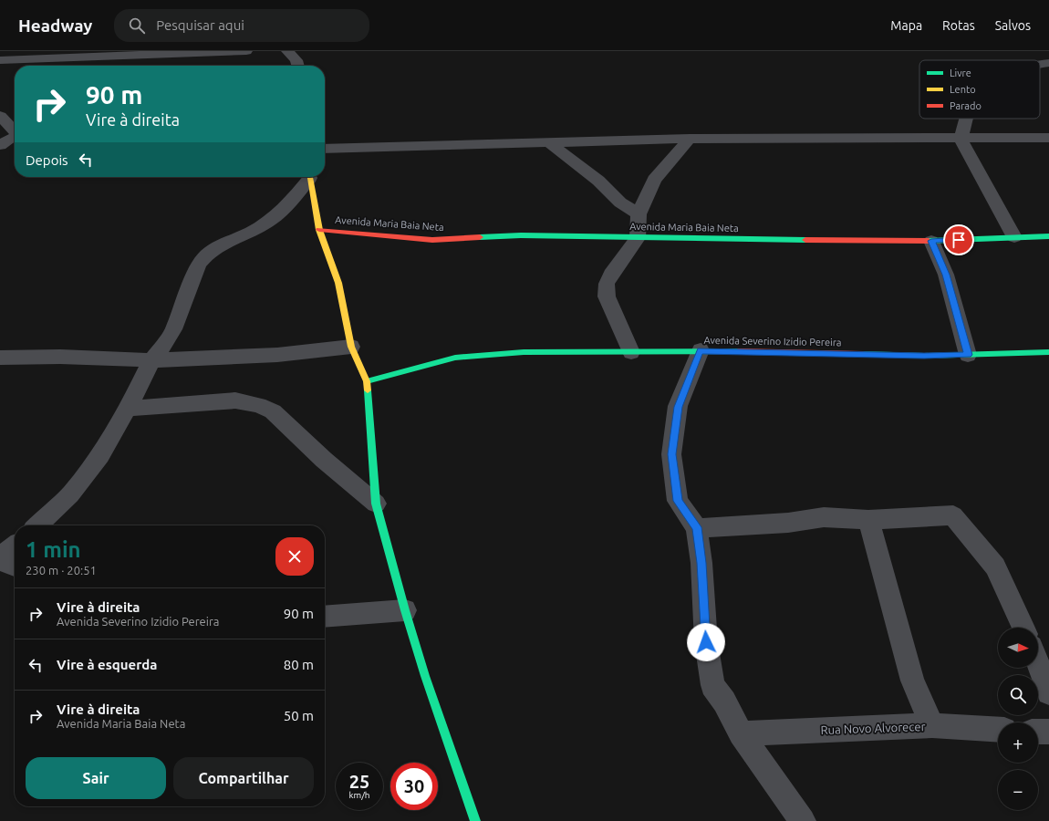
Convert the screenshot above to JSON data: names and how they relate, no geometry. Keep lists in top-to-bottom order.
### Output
{
  "streets": {
    "street": ["Avenida Maria Baia Neta", "Avenida Severino Izidio Pereira", "Rua Novo Alvorecer"]
  },
  "legend": ["Livre", "Lento", "Parado"],
  "north": "right",
  "page": {
    "header": "Headway",
    "search": "Pesquisar aqui",
    "nav": ["Mapa", "Rotas", "Salvos"],
    "turn": ["90 m", "Vire à direita"],
    "then": "Depois",
    "heading": ["1 min", "230 m · 20:51"],
    "list": [
      {
        "name": "Vire à direita",
        "note": "Avenida Severino Izidio Pereira",
        "value": "90 m"
      },
      {
        "name": "Vire à esquerda",
        "value": "80 m"
      },
      {
        "name": "Vire à direita",
        "note": "Avenida Maria Baia Neta",
        "value": "50 m"
      }
    ],
    "map_buttons": ["+", "−"],
    "buttons": ["Sair", "Compartilhar"],
    "speed": "25 km/h",
    "limit": "30"
  }
}
